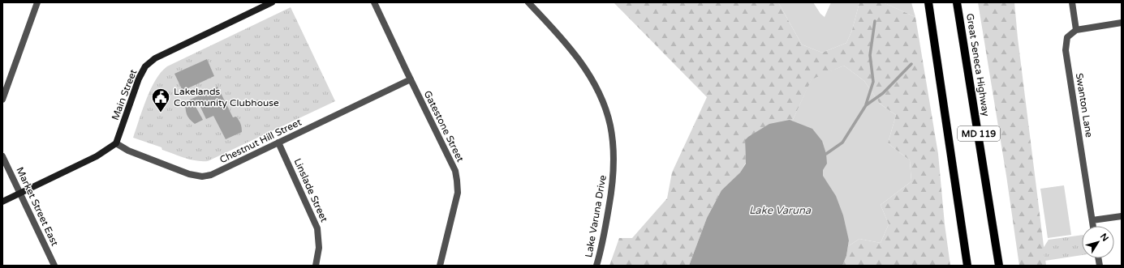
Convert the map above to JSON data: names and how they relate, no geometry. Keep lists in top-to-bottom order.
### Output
{
  "streets": {
    "main road": ["Great Seneca Highway", "MD 119"],
    "street": [
      "Main Street",
      "Swanton Lane",
      "Gatestone Street",
      "Chestnut Hill Street",
      "Linslade Street",
      "Market Street East",
      "Lake Varuna Drive"
    ]
  },
  "crossings": [
    ["Main Street", "Chestnut Hill Street"],
    ["Gatestone Street", "Chestnut Hill Street"],
    ["Chestnut Hill Street", "Linslade Street"]
  ],
  "water": ["Lake Varuna"],
  "places": {
    "public building": ["Lakelands Community Clubhouse"]
  },
  "north": "top right"
}
